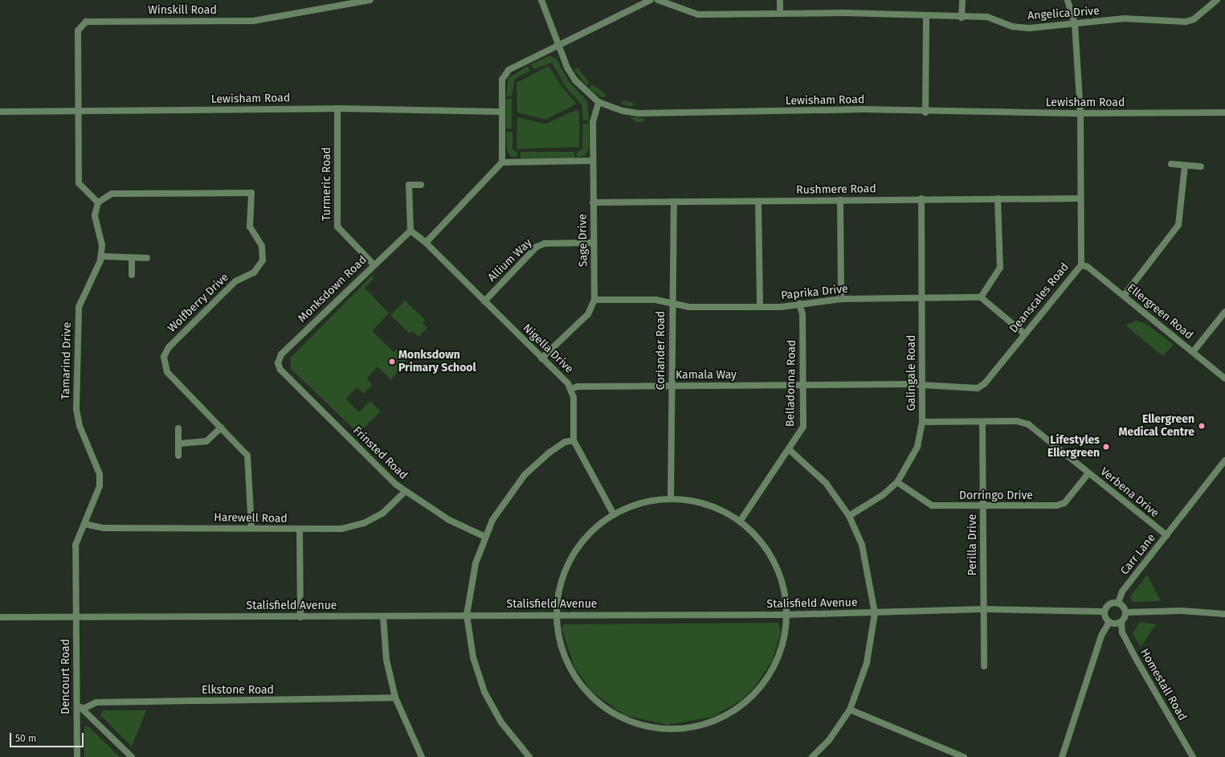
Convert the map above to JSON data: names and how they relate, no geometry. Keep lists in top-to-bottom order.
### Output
{
  "streets": {
    "street": [
      "Winskill Road",
      "Angelica Drive",
      "Lewisham Road",
      "Turmeric Road",
      "Rushmere Road",
      "Sage Drive",
      "Allium Way",
      "Monksdown Road",
      "Paprika Drive",
      "Deanscales Road",
      "Wolfberry Drive",
      "Ellergreen Road",
      "Nigella Drive",
      "Coriander Road",
      "Tamarind Drive",
      "Galingale Road",
      "Kamala Way",
      "Belladonna Road",
      "Frinsted Road",
      "Verbena Drive",
      "Dorringo Drive",
      "Harewell Road",
      "Perilla Drive",
      "Carr Lane",
      "Stalisfield Avenue",
      "Dencourt Road",
      "Homestall Road",
      "Elkstone Road"
    ]
  },
  "crossings": [
    ["Winskill Road", "Lewisham Road"],
    ["Angelica Drive", "Deanscales Road"],
    ["Lewisham Road", "Turmeric Road"],
    ["Lewisham Road", "Sage Drive"],
    ["Lewisham Road", "Deanscales Road"],
    ["Turmeric Road", "Monksdown Road"],
    ["Rushmere Road", "Sage Drive"],
    ["Rushmere Road", "Deanscales Road"],
    ["Rushmere Road", "Coriander Road"],
    ["Rushmere Road", "Galingale Road"],
    ["Sage Drive", "Allium Way"],
    ["Sage Drive", "Paprika Drive"],
    ["Sage Drive", "Nigella Drive"],
    ["Allium Way", "Nigella Drive"],
    ["Monksdown Road", "Nigella Drive"],
    ["Monksdown Road", "Frinsted Road"],
    ["Paprika Drive", "Coriander Road"],
    ["Paprika Drive", "Galingale Road"],
    ["Paprika Drive", "Belladonna Road"],
    ["Deanscales Road", "Ellergreen Road"],
    ["Deanscales Road", "Galingale Road"],
    ["Deanscales Road", "Kamala Way"],
    ["Wolfberry Drive", "Tamarind Drive"],
    ["Wolfberry Drive", "Harewell Road"],
    ["Nigella Drive", "Kamala Way"],
    ["Coriander Road", "Kamala Way"],
    ["Tamarind Drive", "Harewell Road"],
    ["Tamarind Drive", "Stalisfield Avenue"],
    ["Tamarind Drive", "Dencourt Road"],
    ["Galingale Road", "Kamala Way"],
    ["Galingale Road", "Verbena Drive"],
    ["Galingale Road", "Dorringo Drive"],
    ["Kamala Way", "Belladonna Road"],
    ["Frinsted Road", "Harewell Road"],
    ["Verbena Drive", "Dorringo Drive"],
    ["Verbena Drive", "Perilla Drive"],
    ["Verbena Drive", "Carr Lane"],
    ["Dorringo Drive", "Perilla Drive"],
    ["Perilla Drive", "Stalisfield Avenue"],
    ["Carr Lane", "Stalisfield Avenue"],
    ["Carr Lane", "Homestall Road"],
    ["Stalisfield Avenue", "Dencourt Road"],
    ["Stalisfield Avenue", "Homestall Road"],
    ["Dencourt Road", "Elkstone Road"]
  ],
  "places": ["Monksdown Primary School", "Ellergreen Medical Centre", "Lifestyles Ellergreen"],
  "scale_bar": "50 m"
}
